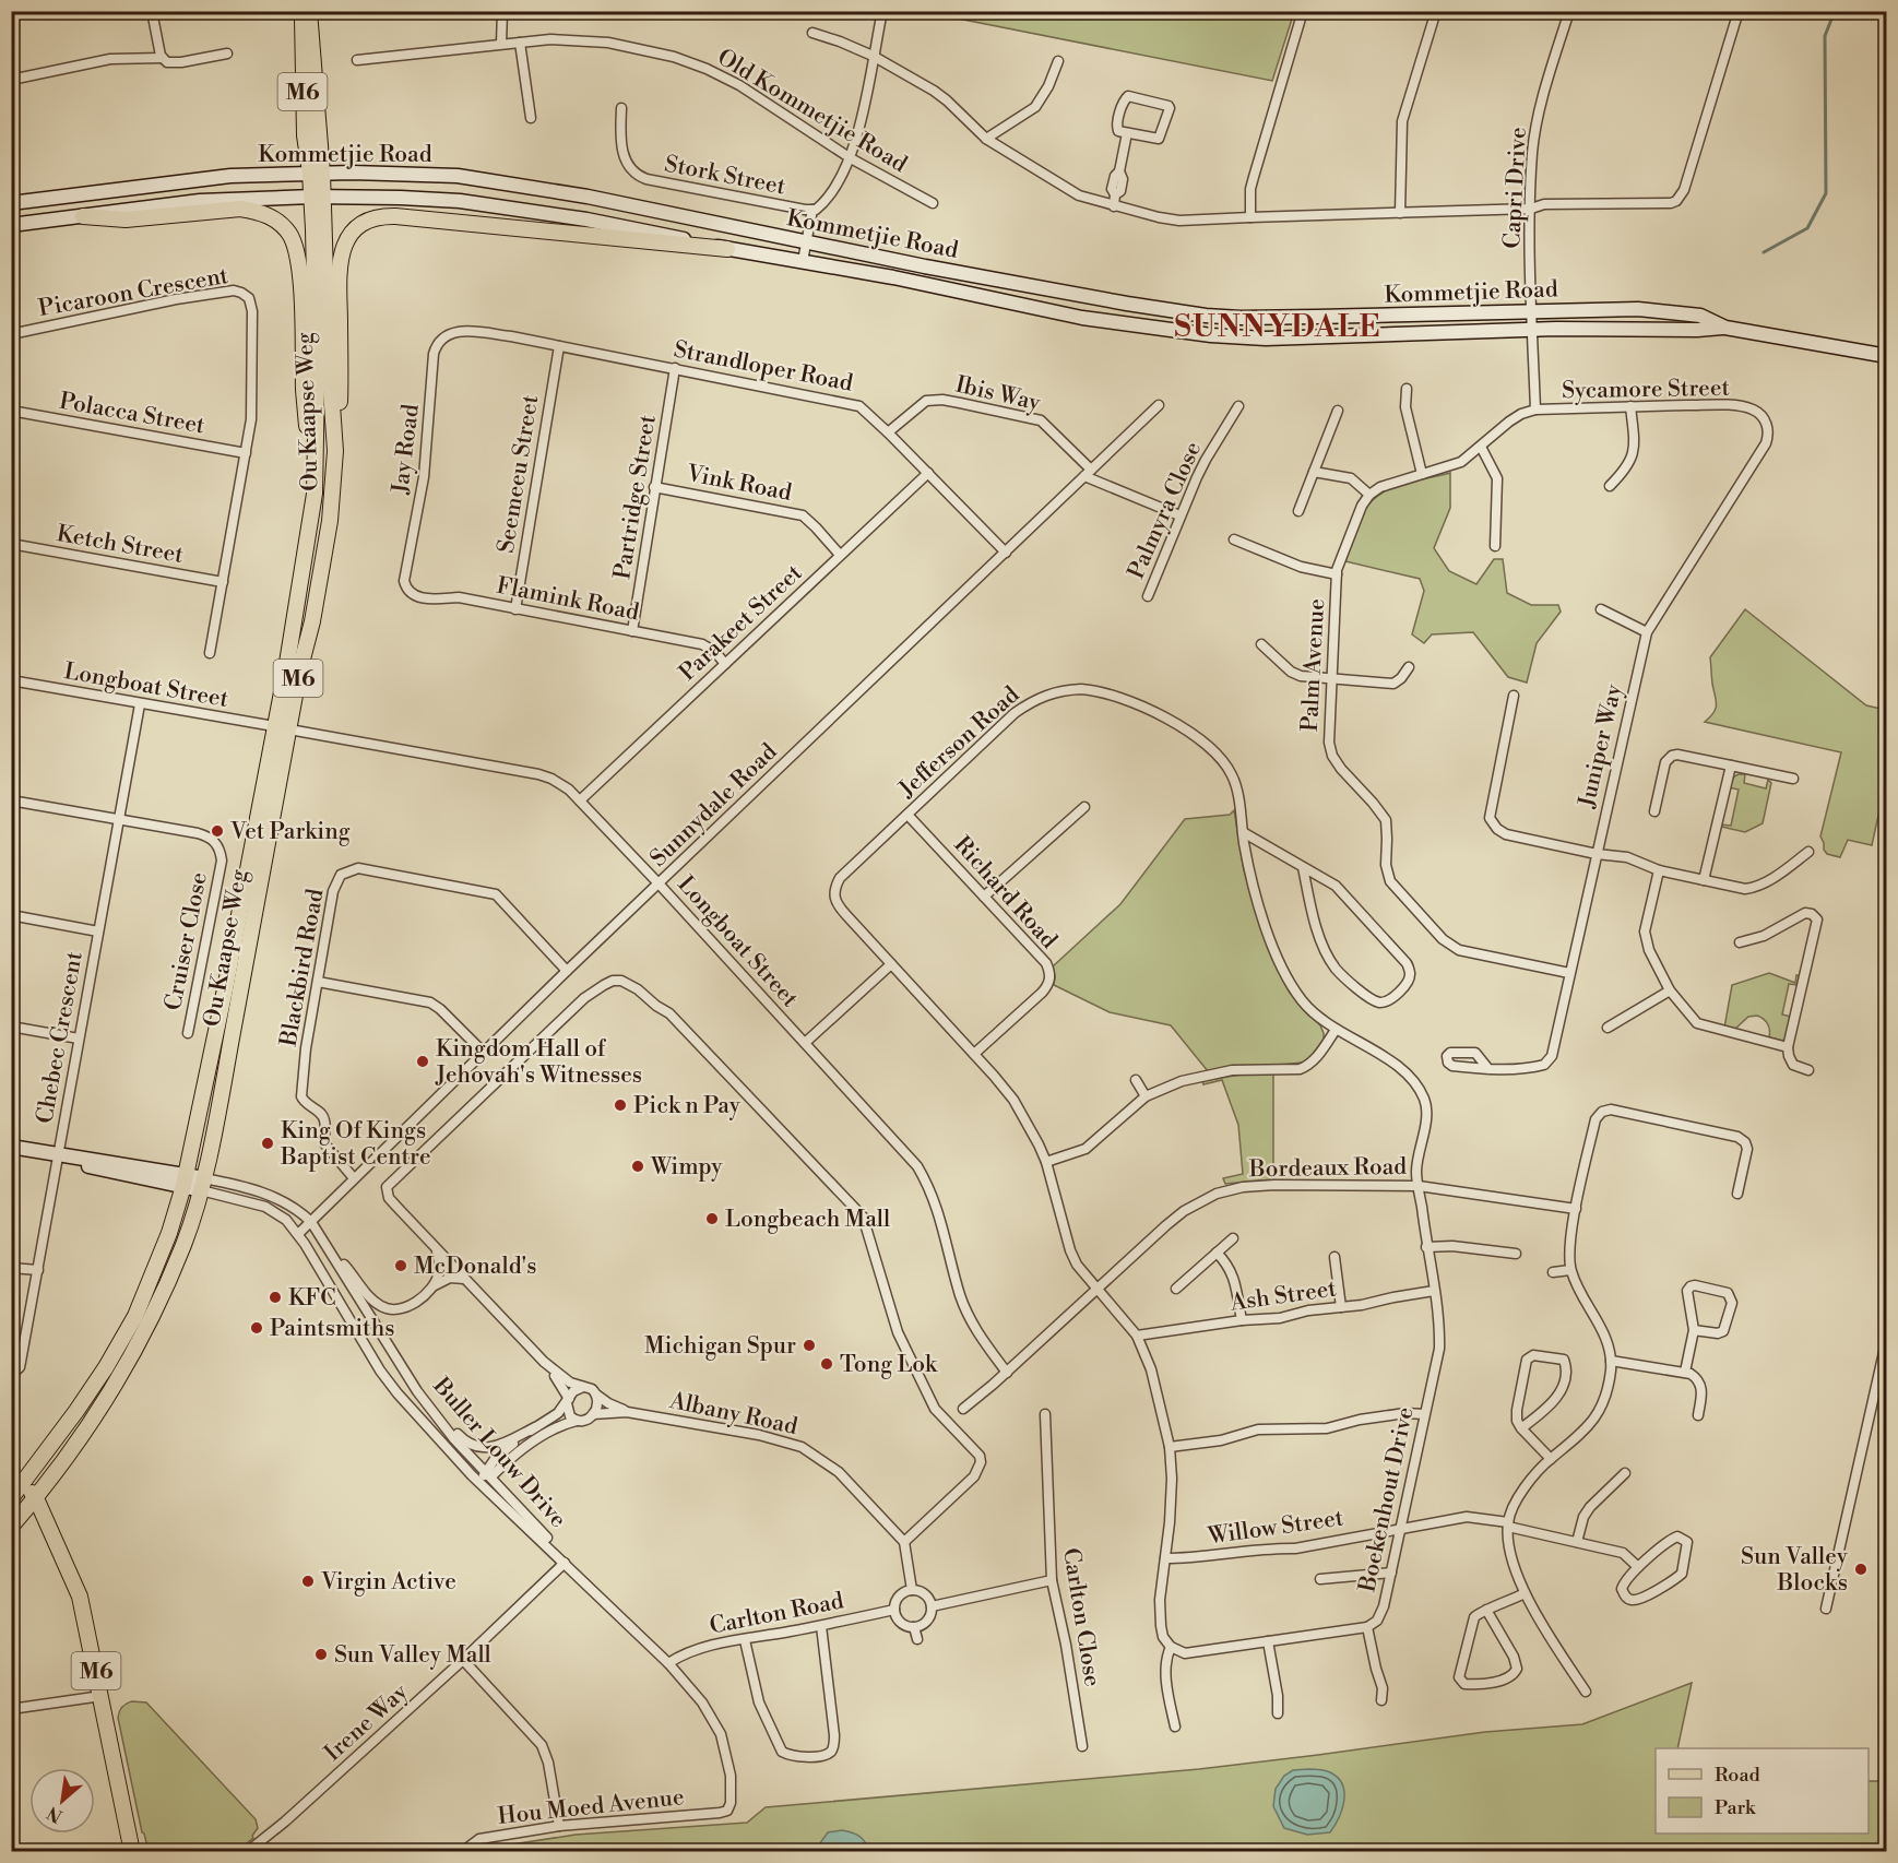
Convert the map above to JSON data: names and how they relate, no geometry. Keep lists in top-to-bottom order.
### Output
{
  "streets": {
    "main road": [
      "M6",
      "Kommetjie Road",
      "Ou Kaapse Weg",
      "Buller Louw Drive"
    ],
    "street": [
      "Old Kommetjie Road",
      "Stork Street",
      "Capri Drive",
      "Picaroon Crescent",
      "Strandloper Road",
      "Sycamore Street",
      "Ibis Way",
      "Polacca Street",
      "Jay Road",
      "Seemeeu Street",
      "Vink Road",
      "Partridge Street",
      "Palmyra Close",
      "Ketch Street",
      "Flamink Road",
      "Parakeet Street",
      "Palm Avenue",
      "Longboat Street",
      "Jefferson Road",
      "Juniper Way",
      "Sunnydale Road",
      "Richard Road",
      "Cruiser Close",
      "Blackbird Road",
      "Chebec Crescent",
      "Bordeaux Road",
      "Ash Street",
      "Albany Road",
      "Boekenhout Drive",
      "Willow Street",
      "Carlton Road",
      "Carlton Close",
      "Irene Way",
      "Hou Moed Avenue"
    ]
  },
  "crossings": [
    ["M6", "Kommetjie Road"],
    ["M6", "Ou Kaapse Weg"],
    ["Old Kommetjie Road", "Stork Street"],
    ["Kommetjie Road", "Capri Drive"],
    ["Kommetjie Road", "Ou Kaapse Weg"],
    ["Picaroon Crescent", "Polacca Street"],
    ["Picaroon Crescent", "Ketch Street"],
    ["Strandloper Road", "Ibis Way"],
    ["Strandloper Road", "Jay Road"],
    ["Strandloper Road", "Seemeeu Street"],
    ["Strandloper Road", "Partridge Street"],
    ["Strandloper Road", "Parakeet Street"],
    ["Strandloper Road", "Sunnydale Road"],
    ["Sycamore Street", "Juniper Way"],
    ["Ibis Way", "Sunnydale Road"],
    ["Ou Kaapse Weg", "Longboat Street"],
    ["Ou Kaapse Weg", "Buller Louw Drive"],
    ["Jay Road", "Flamink Road"],
    ["Seemeeu Street", "Flamink Road"],
    ["Vink Road", "Partridge Street"],
    ["Vink Road", "Parakeet Street"],
    ["Partridge Street", "Flamink Road"],
    ["Flamink Road", "Parakeet Street"],
    ["Parakeet Street", "Longboat Street"],
    ["Palm Avenue", "Juniper Way"],
    ["Longboat Street", "Sunnydale Road"],
    ["Longboat Street", "Chebec Crescent"],
    ["Longboat Street", "Bordeaux Road"],
    ["Jefferson Road", "Richard Road"],
    ["Jefferson Road", "Bordeaux Road"],
    ["Jefferson Road", "Boekenhout Drive"],
    ["Sunnydale Road", "Blackbird Road"],
    ["Sunnydale Road", "Buller Louw Drive"],
    ["Cruiser Close", "Chebec Crescent"],
    ["Chebec Crescent", "Buller Louw Drive"],
    ["Bordeaux Road", "Boekenhout Drive"],
    ["Ash Street", "Boekenhout Drive"],
    ["Buller Louw Drive", "Carlton Road"],
    ["Buller Louw Drive", "Irene Way"],
    ["Buller Louw Drive", "Hou Moed Avenue"],
    ["Boekenhout Drive", "Willow Street"]
  ],
  "districts": ["SUNNYDALE"],
  "places": [
    "Vet Parking",
    "Kingdom Hall of Jehovah's Witnesses",
    "Pick n Pay",
    "King Of Kings Baptist Centre",
    "Wimpy",
    "Longbeach Mall",
    "McDonald's",
    "KFC",
    "Paintsmiths",
    "Michigan Spur",
    "Tong Lok",
    "Sun Valley Blocks",
    "Virgin Active",
    "Sun Valley Mall"
  ],
  "legend": ["Road", "Park"],
  "north": "bottom left"
}
